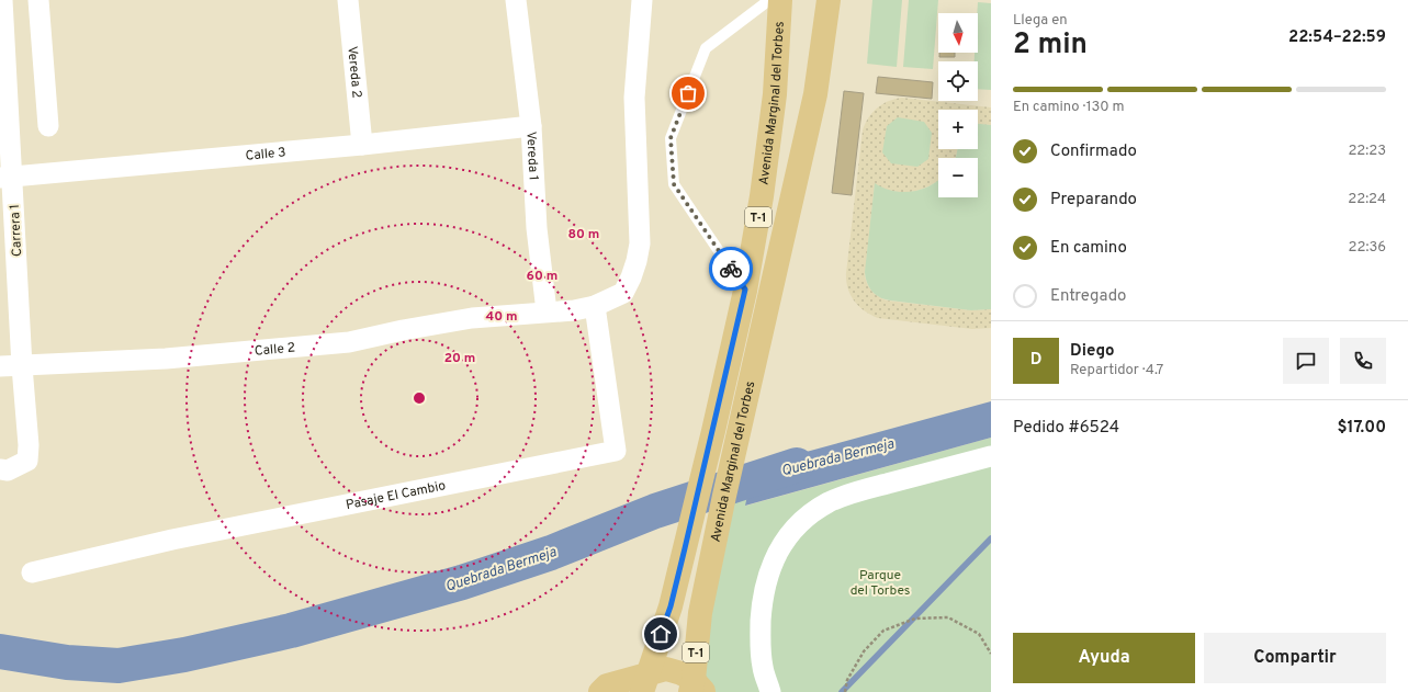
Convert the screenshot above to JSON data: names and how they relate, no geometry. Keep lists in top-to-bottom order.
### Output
{
  "streets": {
    "highway": ["Avenida Marginal del Torbes", "T-1"],
    "street": [
      "Vereda 2",
      "Calle 3",
      "Vereda 1",
      "Carrera 1",
      "Calle 2",
      "Pasaje El Cambio"
    ]
  },
  "crossings": [
    ["Vereda 2", "Calle 3"],
    ["Calle 3", "Vereda 1"],
    ["Calle 3", "Carrera 1"],
    ["Vereda 1", "Calle 2"],
    ["Carrera 1", "Calle 2"],
    ["Calle 2", "Pasaje El Cambio"]
  ],
  "water": ["Quebrada Bermeja"],
  "parks": ["Parque del Torbes"],
  "north": "bottom",
  "page": {
    "heading": ["2 min", "Llega en", "22:54–22:59"],
    "panel": [
      "Diego",
      "Repartidor · 4.7",
      "Pedido #6524",
      "$17.00"
    ],
    "map_buttons": ["+", "−"],
    "bar": "En camino · 130 m",
    "list": [
      ["Confirmado", "22:23"],
      ["Preparando", "22:24"],
      ["En camino", "22:36"],
      "Entregado"
    ],
    "round": "D",
    "buttons": ["Ayuda", "Compartir"]
  },
  "rings": [
    "80 m",
    "60 m",
    "40 m",
    "20 m"
  ]
}
